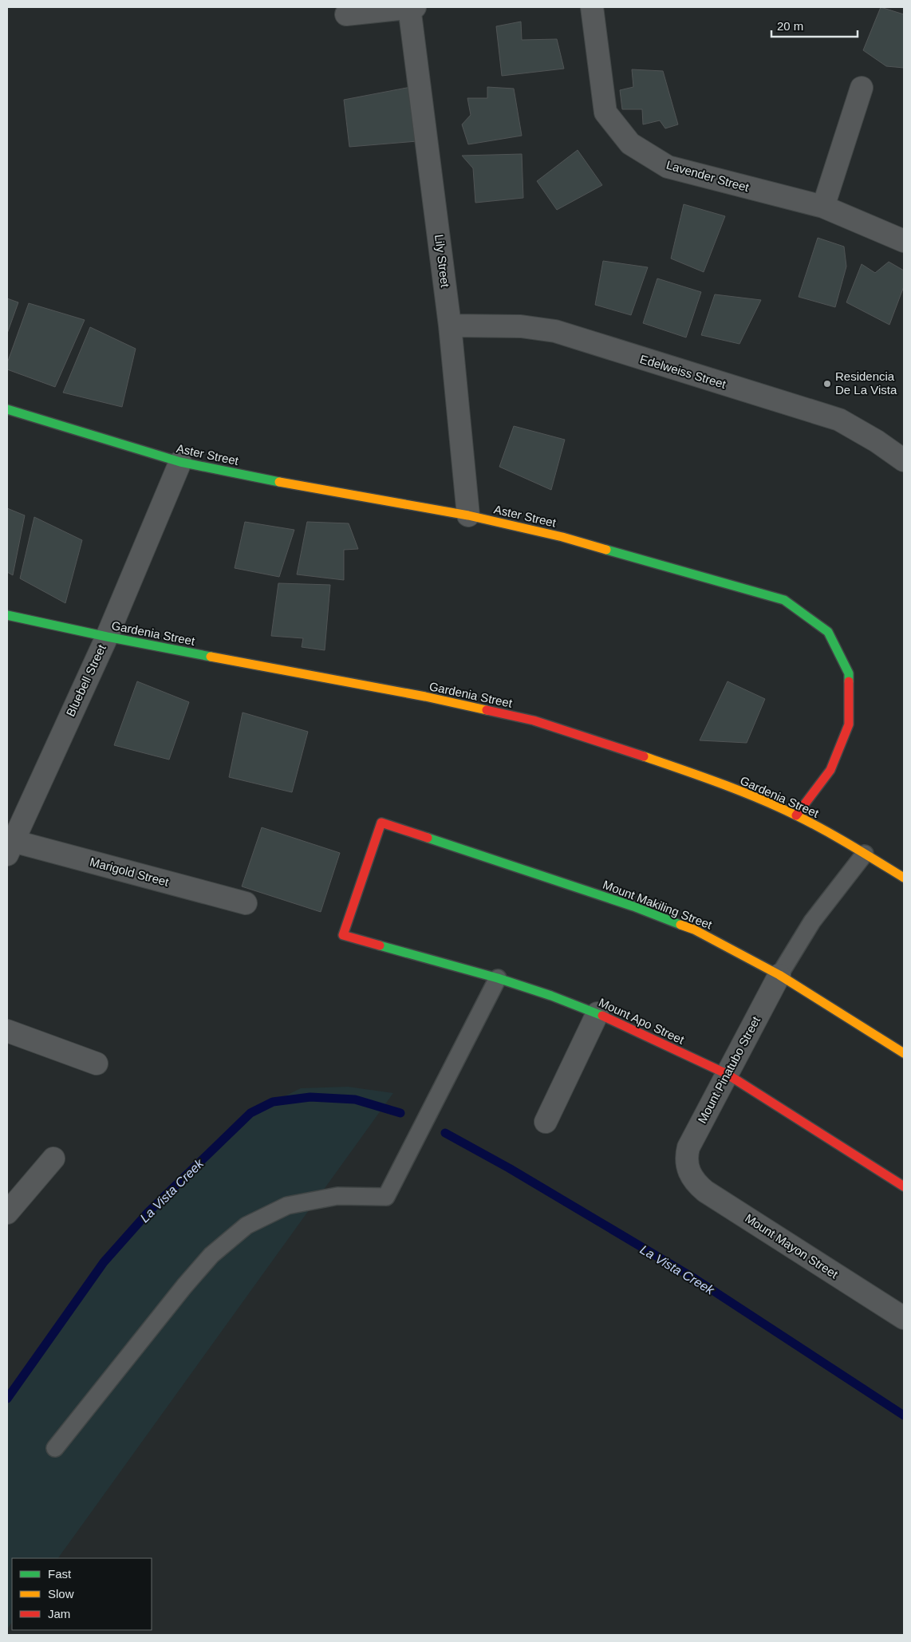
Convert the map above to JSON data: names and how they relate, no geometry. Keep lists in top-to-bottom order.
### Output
{
  "streets": {
    "street": [
      "Lavender Street",
      "Lily Street",
      "Edelweiss Street",
      "Aster Street",
      "Gardenia Street",
      "Bluebell Street",
      "Marigold Street",
      "Mount Makiling Street",
      "Mount Apo Street",
      "Mount Pinatubo Street",
      "Mount Mayon Street"
    ]
  },
  "crossings": [
    ["Lily Street", "Edelweiss Street"],
    ["Lily Street", "Aster Street"],
    ["Aster Street", "Gardenia Street"],
    ["Aster Street", "Bluebell Street"],
    ["Gardenia Street", "Bluebell Street"],
    ["Bluebell Street", "Marigold Street"],
    ["Mount Makiling Street", "Mount Apo Street"],
    ["Mount Makiling Street", "Mount Pinatubo Street"],
    ["Mount Apo Street", "Mount Pinatubo Street"],
    ["Mount Pinatubo Street", "Mount Mayon Street"]
  ],
  "water": ["La Vista Creek"],
  "places": ["Residencia De La Vista"],
  "legend": ["Fast", "Slow", "Jam"],
  "scale_bar": "20 m"
}
